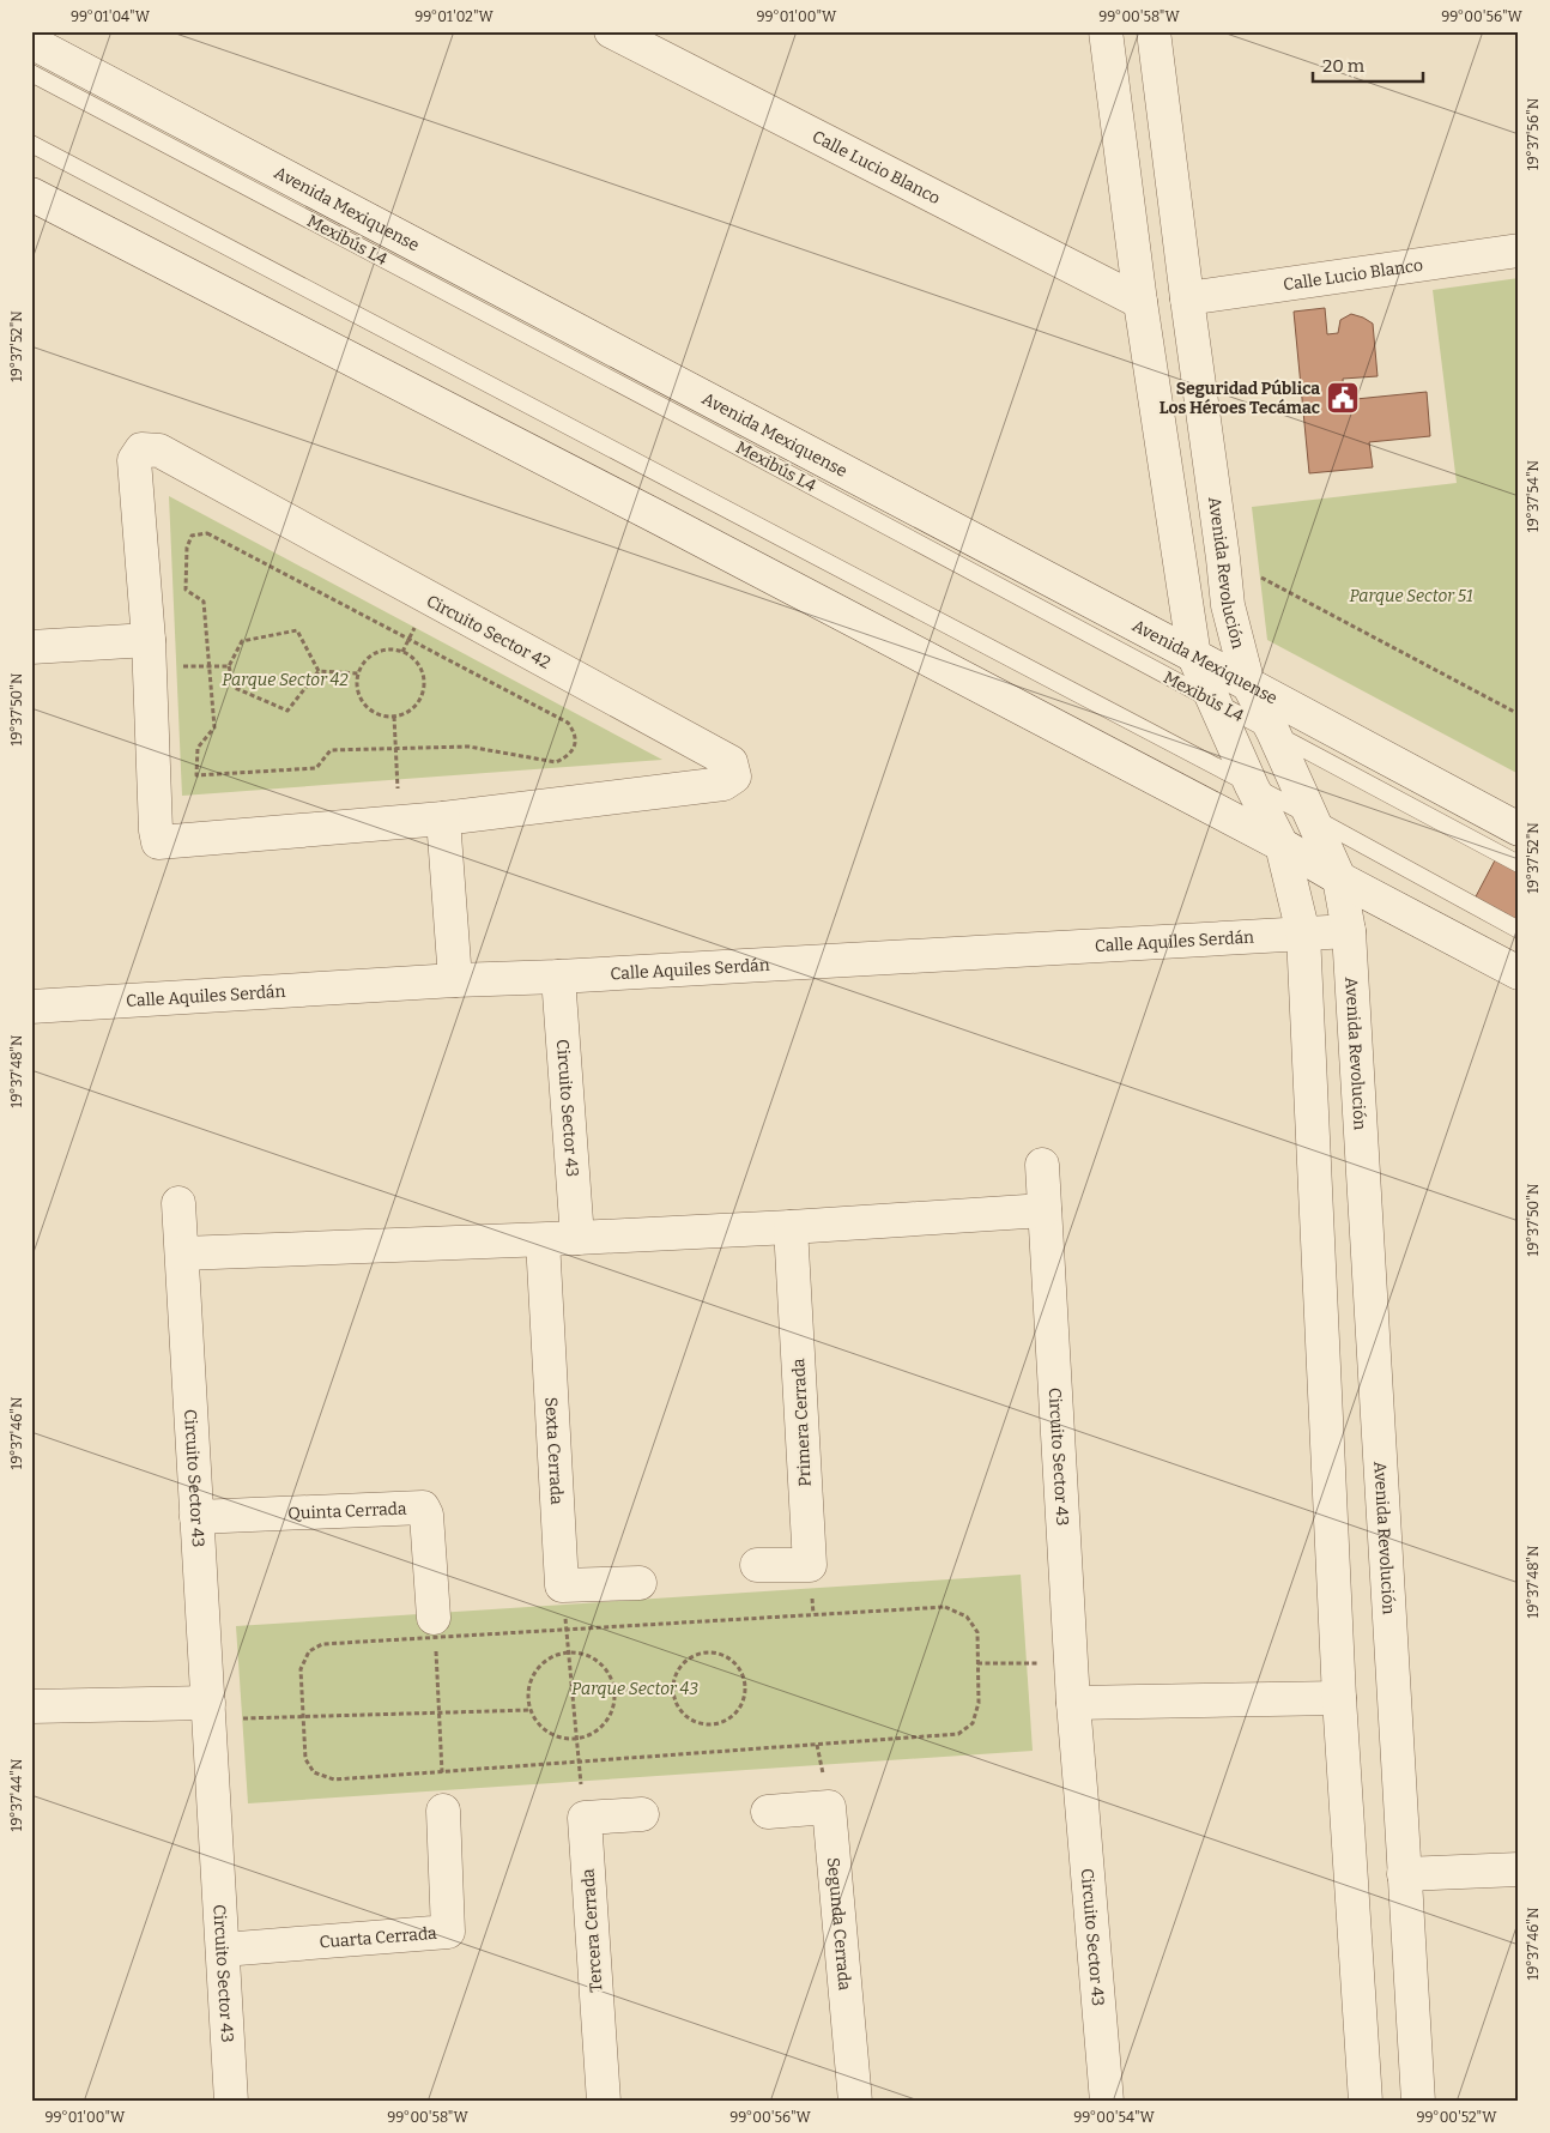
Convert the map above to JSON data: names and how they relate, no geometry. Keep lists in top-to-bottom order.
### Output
{
  "streets": {
    "street": [
      "Calle Lucio Blanco",
      "Avenida Mexiquense",
      "Avenida Revolución",
      "Circuito Sector 42",
      "Calle Aquiles Serdán",
      "Circuito Sector 43",
      "Primera Cerrada",
      "Sexta Cerrada",
      "Quinta Cerrada",
      "Segunda Cerrada",
      "Tercera Cerrada",
      "Cuarta Cerrada"
    ],
    "lane": ["Mexibús L4"]
  },
  "crossings": [
    ["Calle Lucio Blanco", "Avenida Revolución"],
    ["Avenida Mexiquense", "Avenida Revolución"],
    ["Mexibús L4", "Avenida Revolución"],
    ["Avenida Revolución", "Calle Aquiles Serdán"],
    ["Calle Aquiles Serdán", "Circuito Sector 43"],
    ["Circuito Sector 43", "Quinta Cerrada"],
    ["Circuito Sector 43", "Cuarta Cerrada"]
  ],
  "parks": ["Parque Sector 51", "Parque Sector 42", "Parque Sector 43"],
  "places": {
    "public building": ["Seguridad Pública Los Héroes Tecámac"]
  },
  "scale_bar": "20 m",
  "coordinates": [
    "99°01'04\"W",
    "99°01'02\"W",
    "99°01'00\"W",
    "99°00'58\"W",
    "99°00'56\"W",
    "19°37'56\"N",
    "19°37'52\"N",
    "19°37'54\"N",
    "19°37'50\"N",
    "19°37'48\"N",
    "19°37'46\"N",
    "19°37'44\"N",
    "99°00'54\"W",
    "99°00'52\"W"
  ]
}
